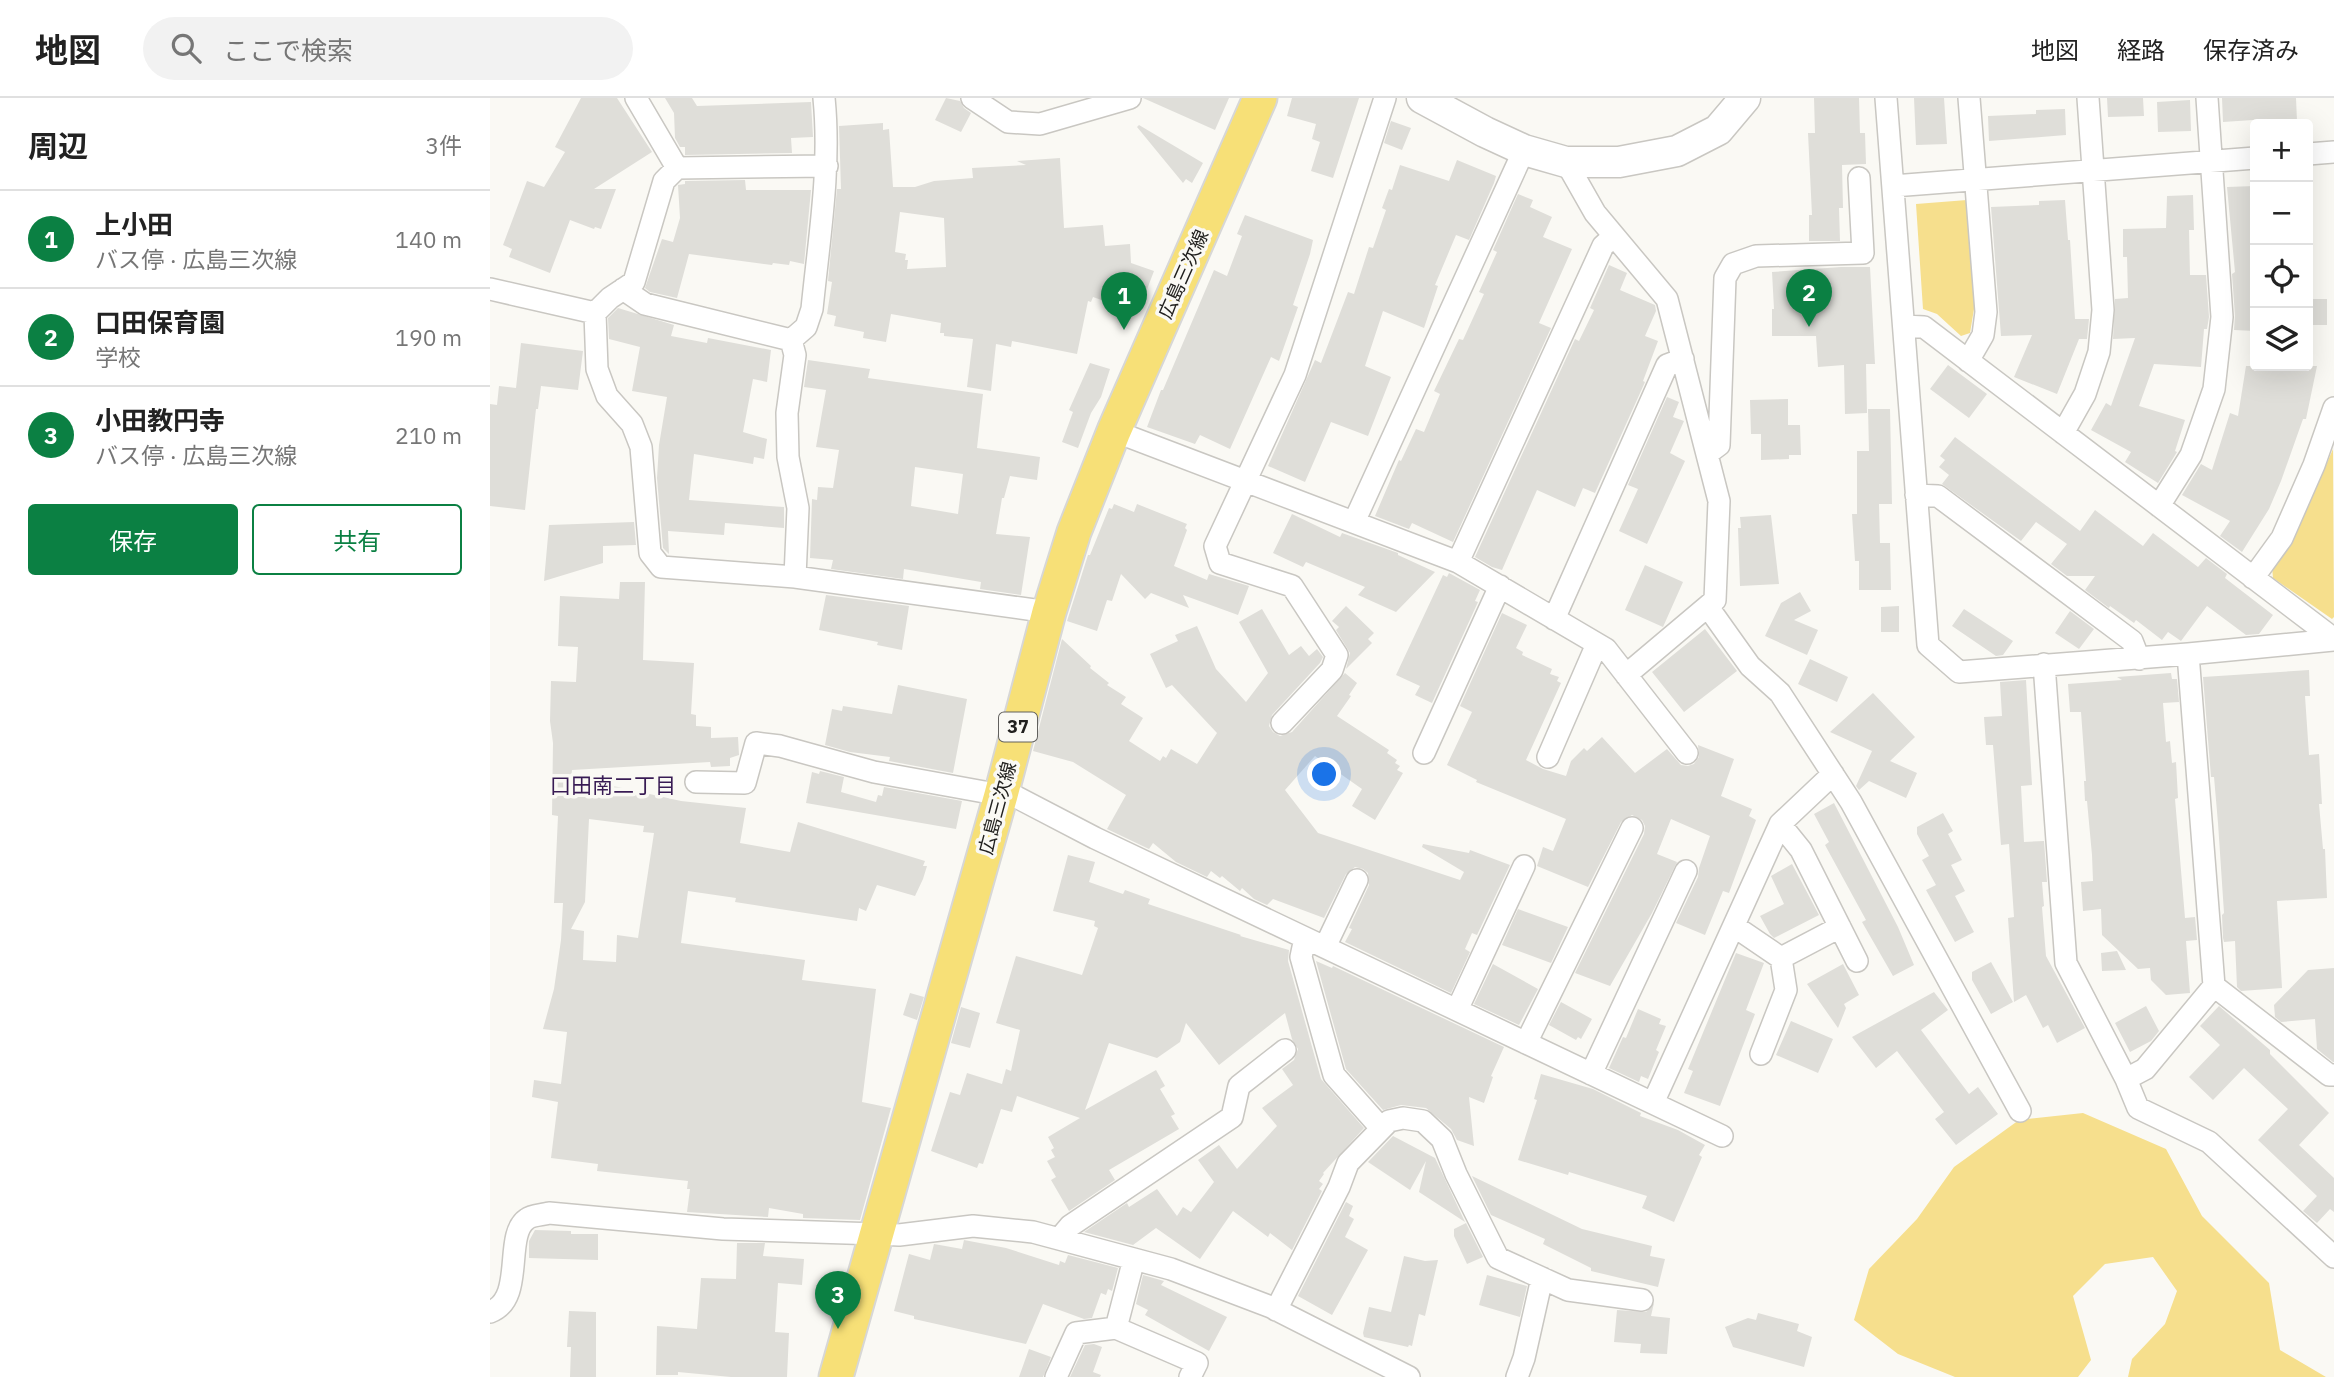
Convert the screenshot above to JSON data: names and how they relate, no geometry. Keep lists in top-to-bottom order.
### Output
{
  "streets": {
    "main road": ["広島三次線", "37"]
  },
  "districts": ["口田南二丁目"],
  "page": {
    "header": "地図",
    "search": "ここで検索",
    "nav": ["地図", "経路", "保存済み"],
    "heading": ["周辺", "3件"],
    "map_buttons": ["+", "−"],
    "list": [
      {
        "mark": "1",
        "name": "上小田",
        "note": "バス停 · 広島三次線",
        "value": "140 m"
      },
      {
        "mark": "2",
        "name": "口田保育園",
        "note": "学校",
        "value": "190 m"
      },
      {
        "mark": "3",
        "name": "小田教円寺",
        "note": "バス停 · 広島三次線",
        "value": "210 m"
      }
    ],
    "pins": ["2", "1", "3"],
    "buttons": ["保存", "共有"]
  }
}
